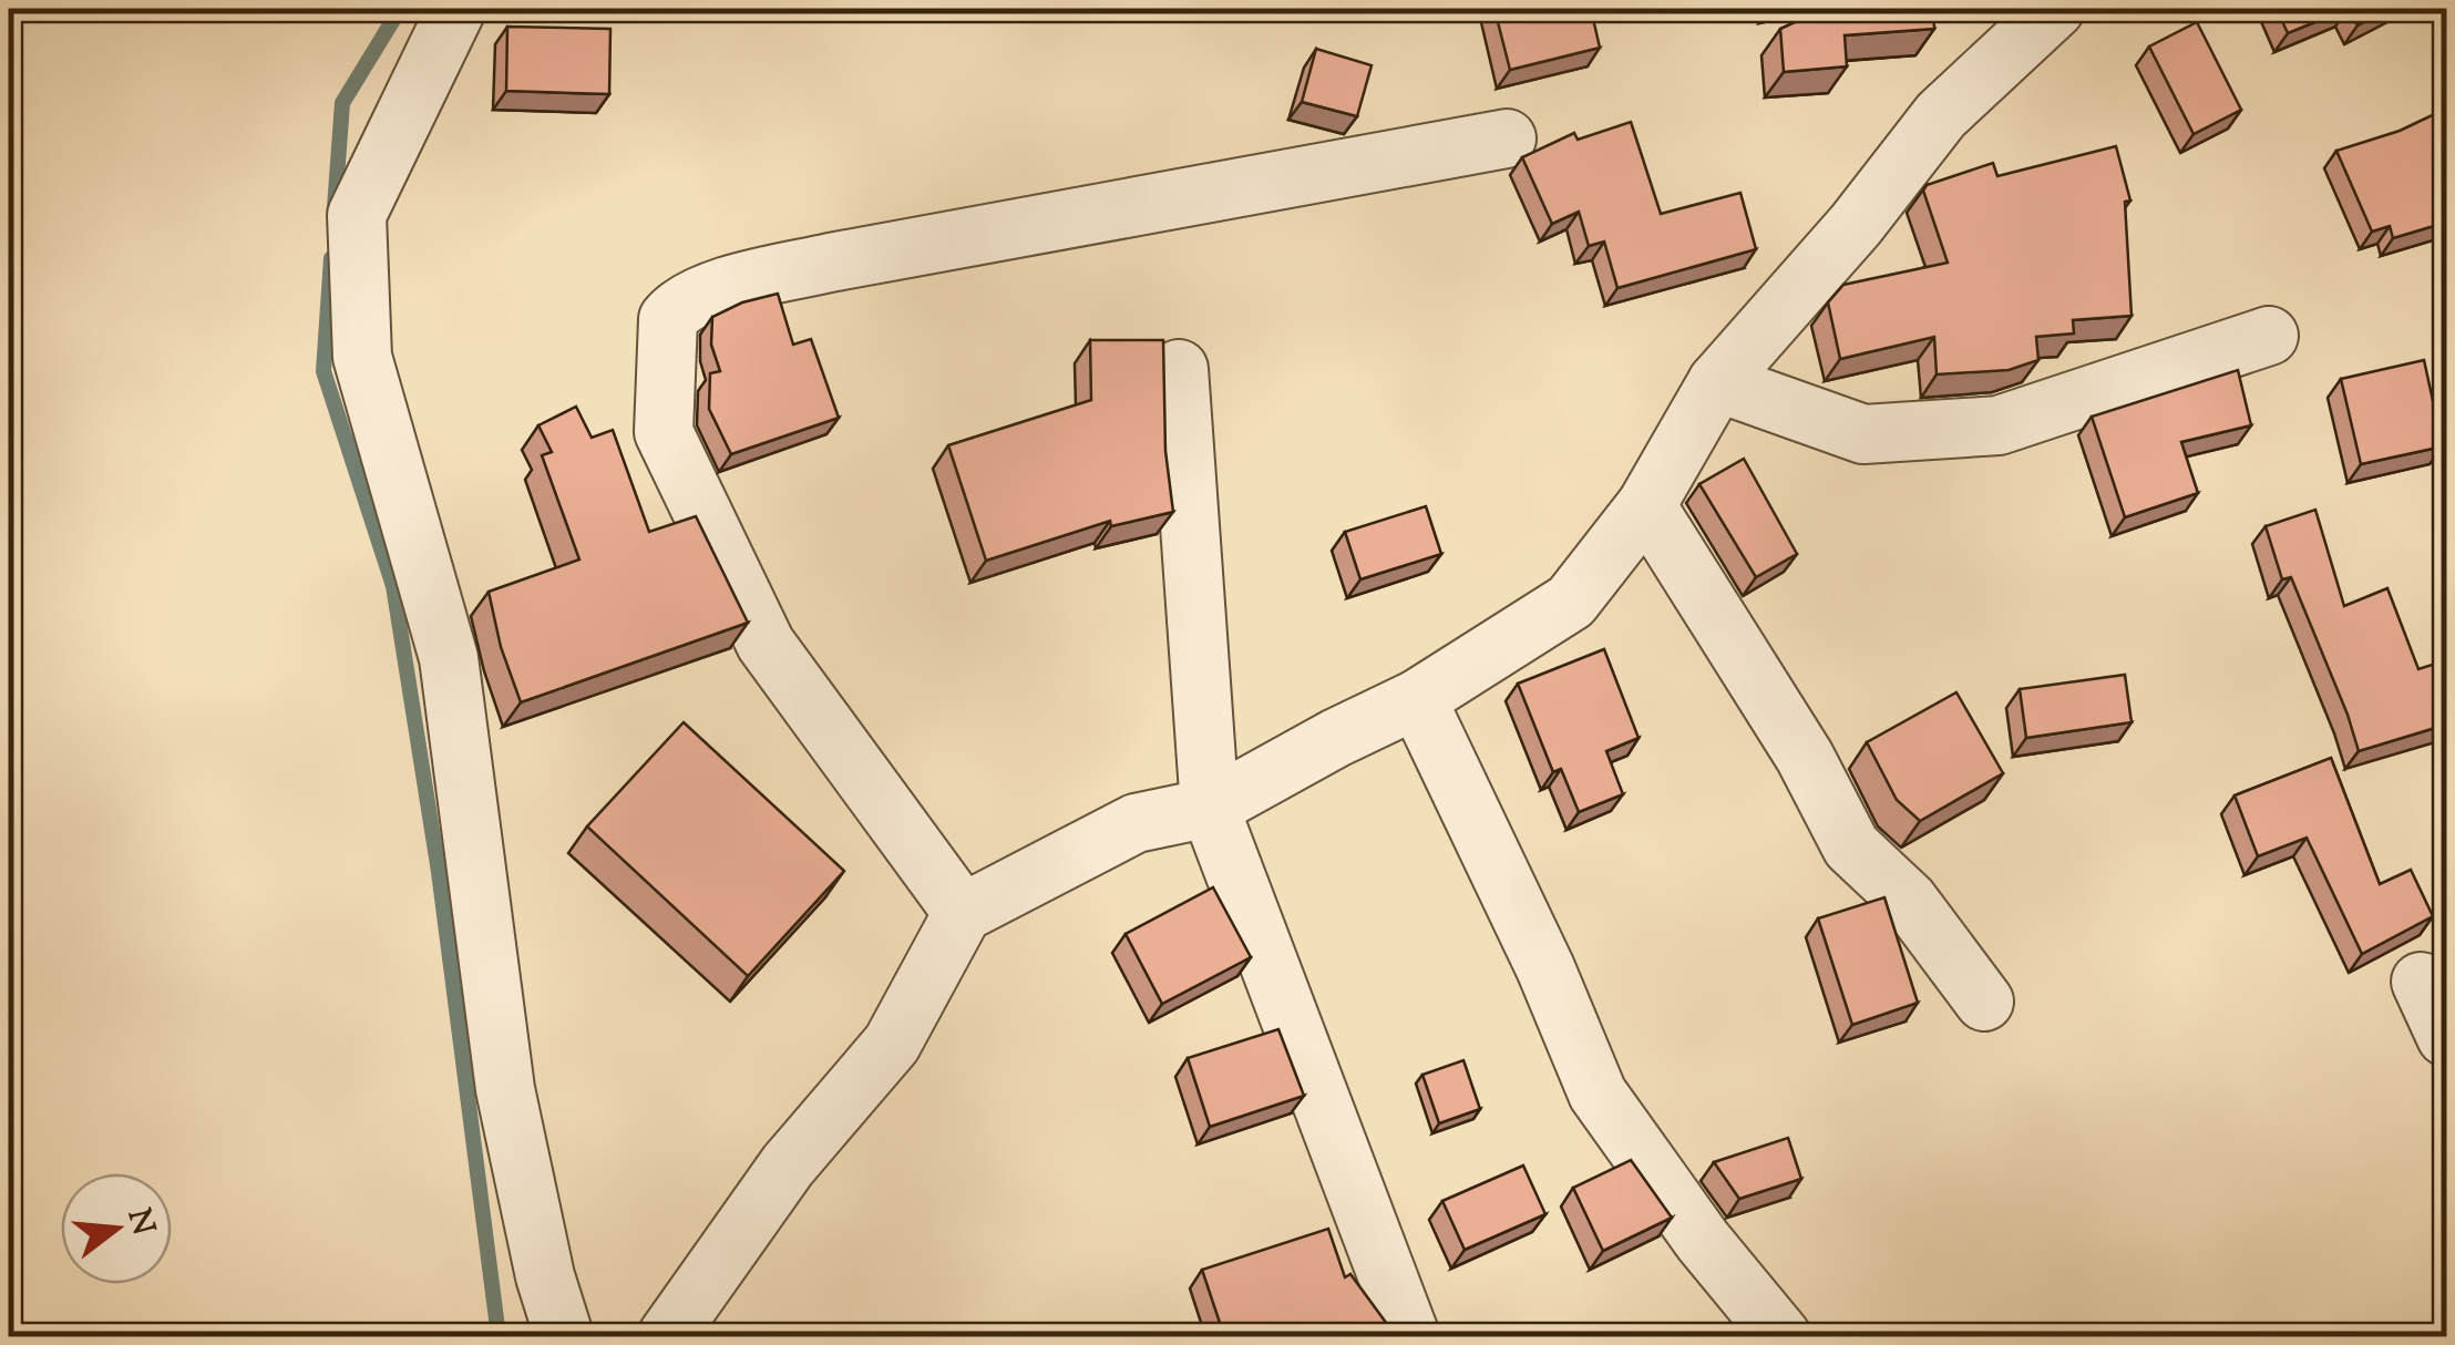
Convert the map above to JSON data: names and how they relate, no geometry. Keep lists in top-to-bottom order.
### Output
{
  "north": "right"
}
